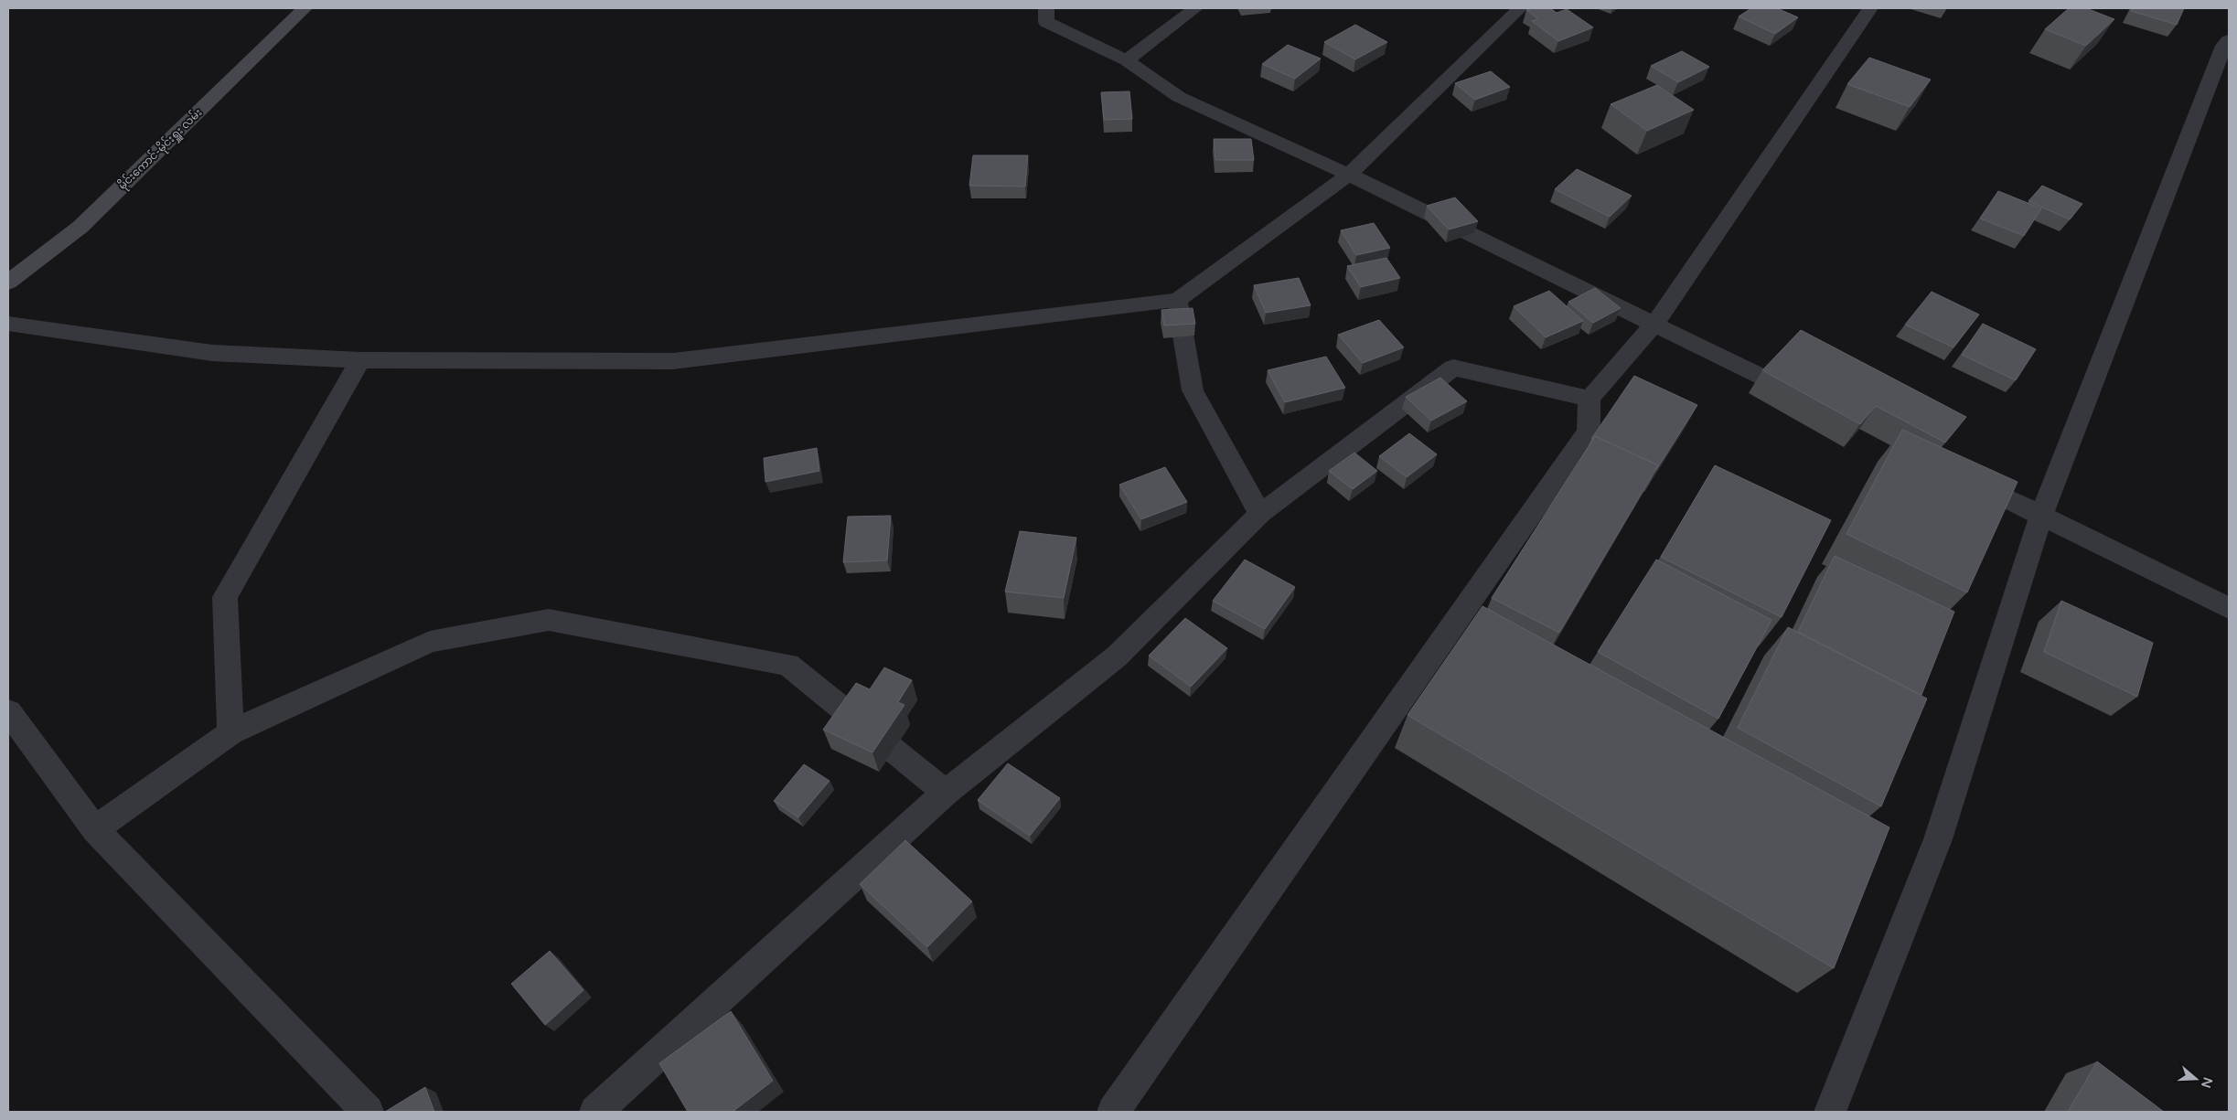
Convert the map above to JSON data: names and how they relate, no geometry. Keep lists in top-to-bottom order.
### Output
{
  "streets": {
    "main road": ["မိုင်းကောင်-မိုင်းရှူး လမ်း"]
  },
  "north": "right"
}
